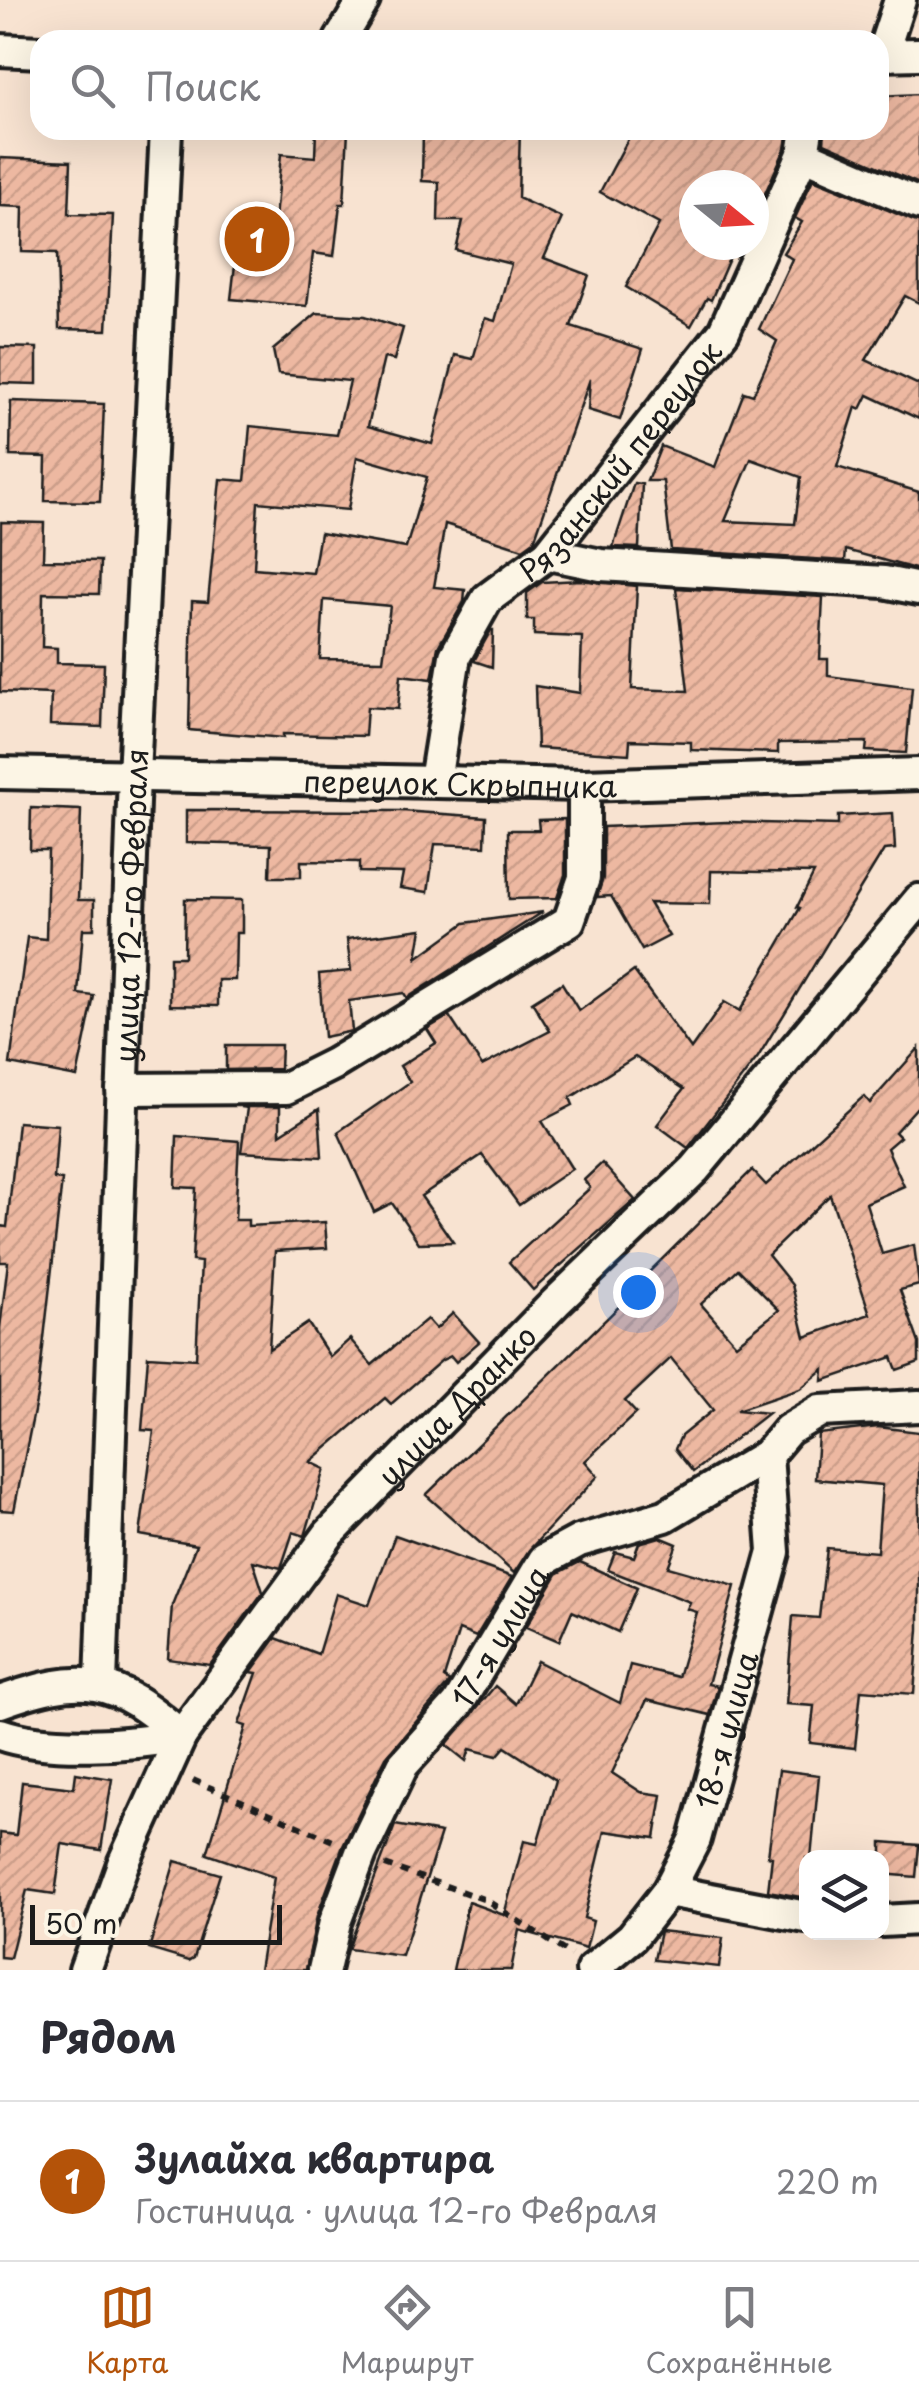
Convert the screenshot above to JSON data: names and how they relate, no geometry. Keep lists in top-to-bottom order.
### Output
{
  "streets": {
    "street": [
      "Рязанский переулок",
      "переулок Скрыпника",
      "улица 12-го Февраля",
      "улица Дранко",
      "17-я улица",
      "18-я улица"
    ]
  },
  "crossings": [
    ["Рязанский переулок", "переулок Скрыпника"],
    ["переулок Скрыпника", "улица 12-го Февраля"],
    ["17-я улица", "18-я улица"]
  ],
  "scale_bar": "50 m",
  "north": "right",
  "page": {
    "search": "Поиск",
    "pins": "1",
    "scale": "50 m",
    "heading": "Рядом",
    "list": [
      {
        "mark": "1",
        "name": "Зулайха квартира",
        "note": "Гостиница · улица 12-го Февраля",
        "value": "220 m"
      }
    ],
    "nav": ["Карта", "Маршрут", "Сохранённые"]
  }
}
